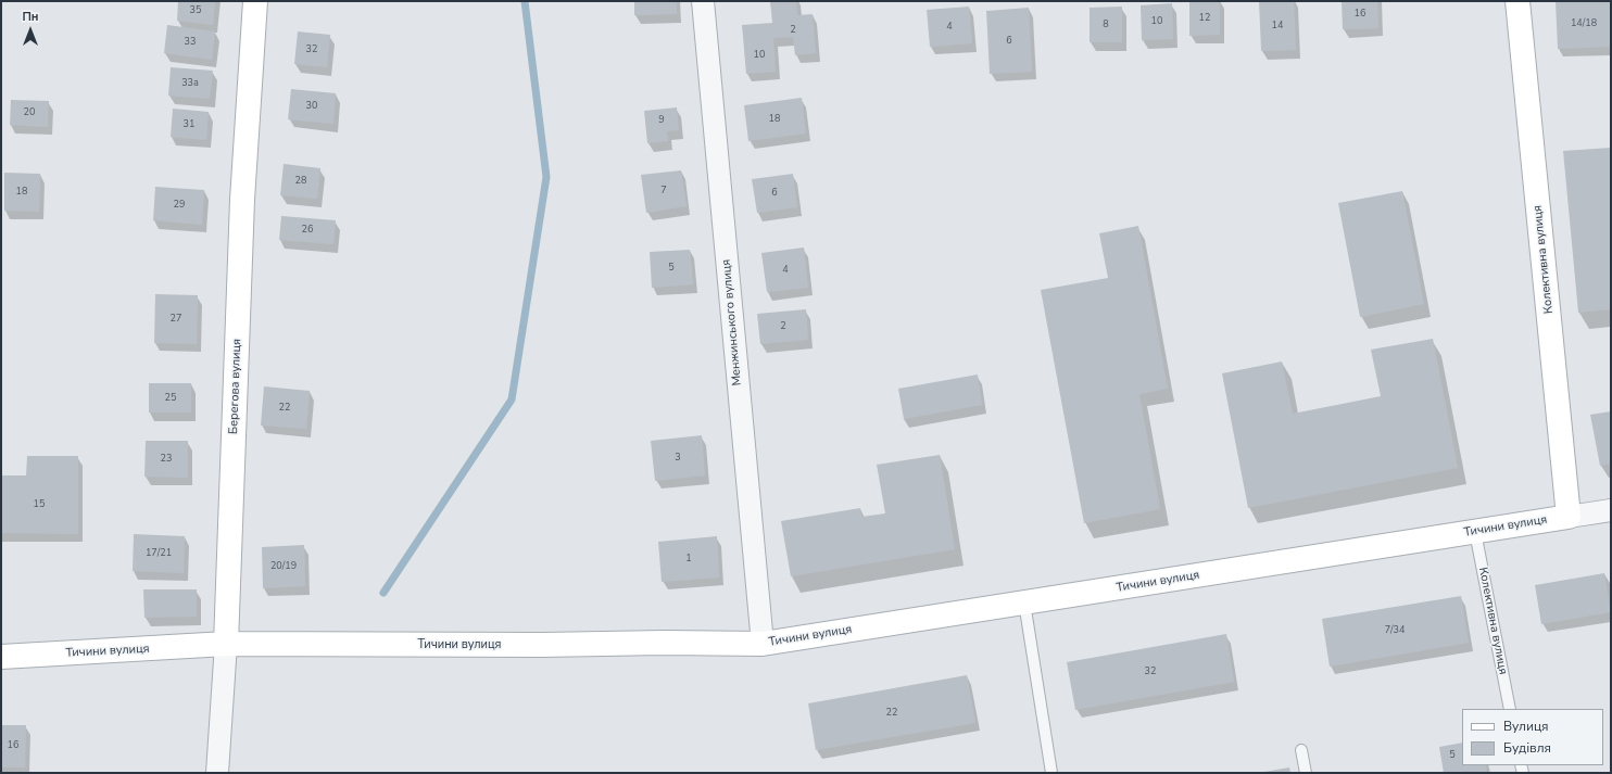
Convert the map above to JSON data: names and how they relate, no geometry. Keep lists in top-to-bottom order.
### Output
{
  "streets": {
    "street": [
      "Колективна вулиця",
      "Менжинського вулиця",
      "Берегова вулиця",
      "Тичини вулиця"
    ]
  },
  "crossings": [
    ["Колективна вулиця", "Тичини вулиця"],
    ["Менжинського вулиця", "Тичини вулиця"],
    ["Берегова вулиця", "Тичини вулиця"]
  ],
  "house_numbers": [
    "35",
    "16",
    "12",
    "10",
    "14/18",
    "8",
    "14",
    "4",
    "2",
    "6",
    "33",
    "32",
    "10",
    "33а",
    "30",
    "20",
    "18",
    "9",
    "31",
    "28",
    "7",
    "18",
    "6",
    "29",
    "26",
    "5",
    "4",
    "27",
    "2",
    "25",
    "22",
    "3",
    "23",
    "15",
    "17/21",
    "1",
    "20/19",
    "7/34",
    "32",
    "22",
    "16",
    "5"
  ],
  "legend": ["Вулиця", "Будівля"],
  "north": "top"
}
